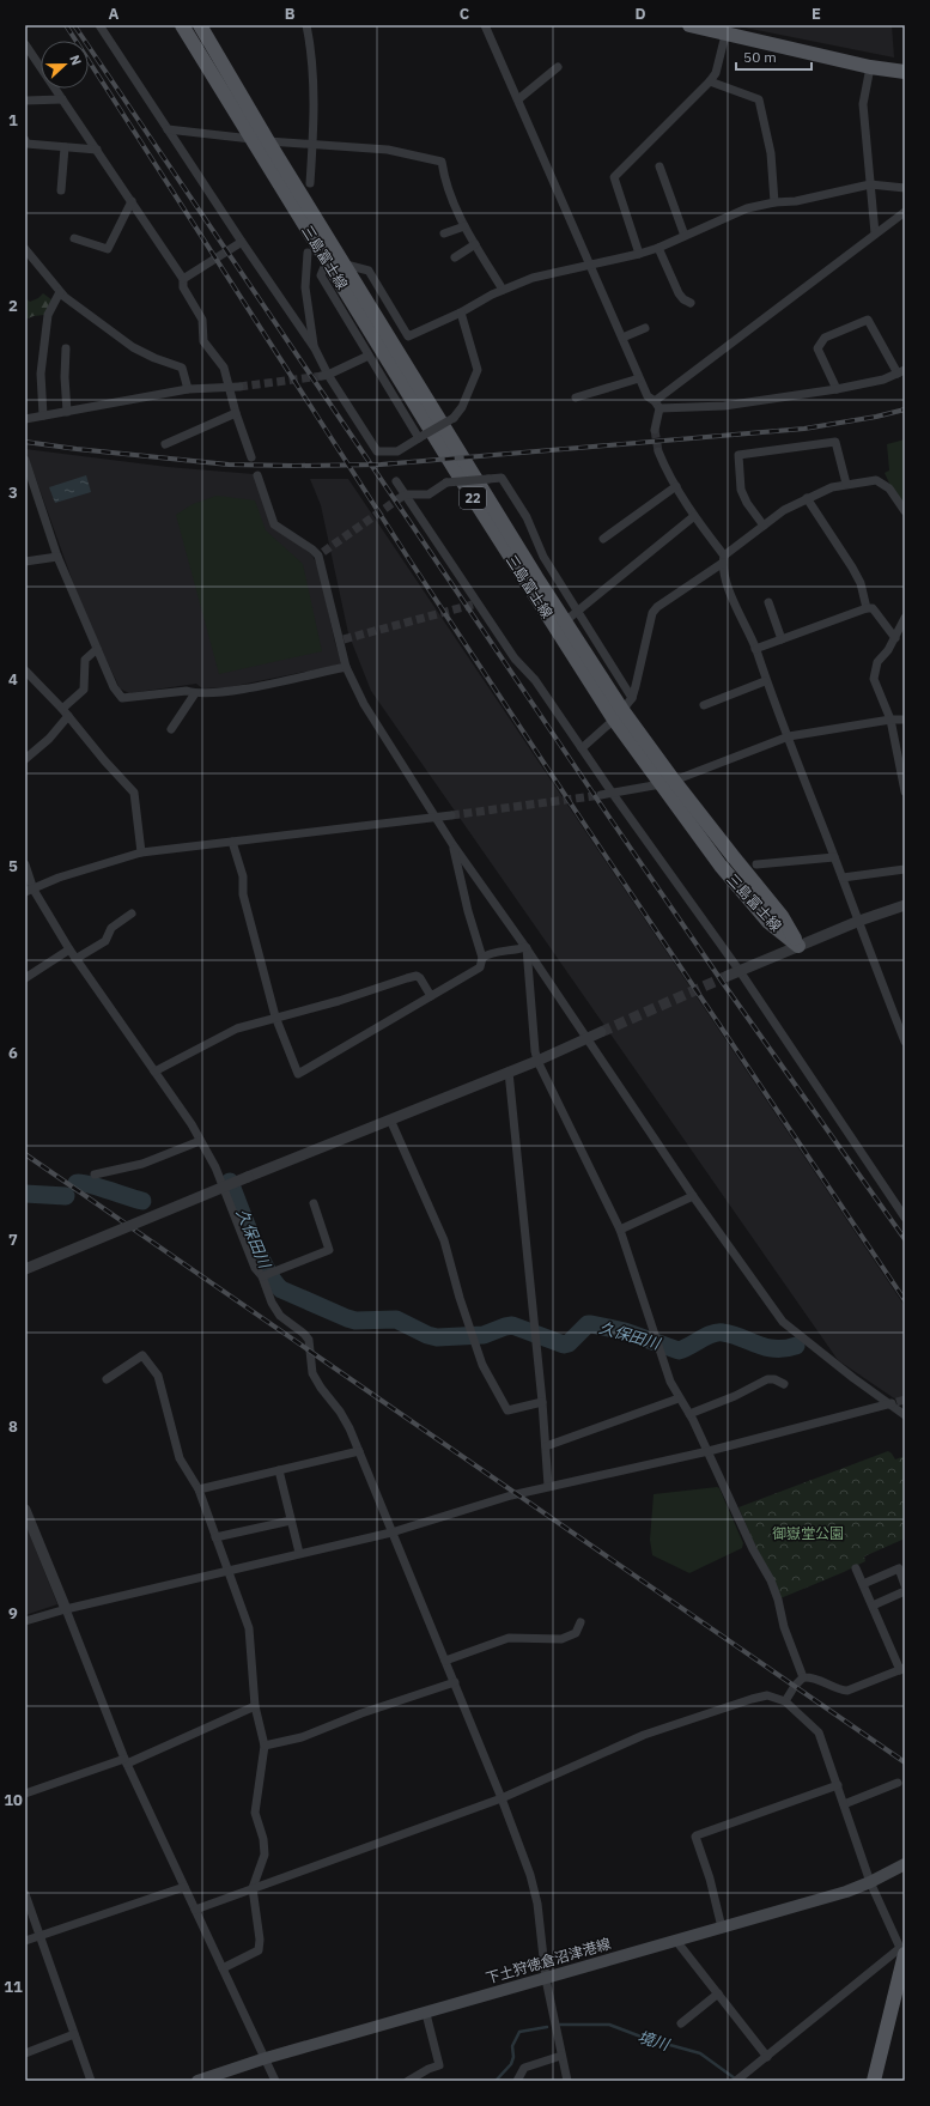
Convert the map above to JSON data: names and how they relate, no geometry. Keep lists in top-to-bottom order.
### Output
{
  "streets": {
    "main road": ["三島富士線", "22", "下土狩徳倉沼津港線"]
  },
  "water": ["久保田川", "境川"],
  "parks": ["御嶽堂公園"],
  "scale_bar": "50 m",
  "north": "right",
  "grid": {
    "columns": [
      "A",
      "B",
      "C",
      "D",
      "E"
    ],
    "rows": [
      "1",
      "2",
      "3",
      "4",
      "5",
      "6",
      "7",
      "8",
      "9",
      "10",
      "11"
    ]
  }
}
